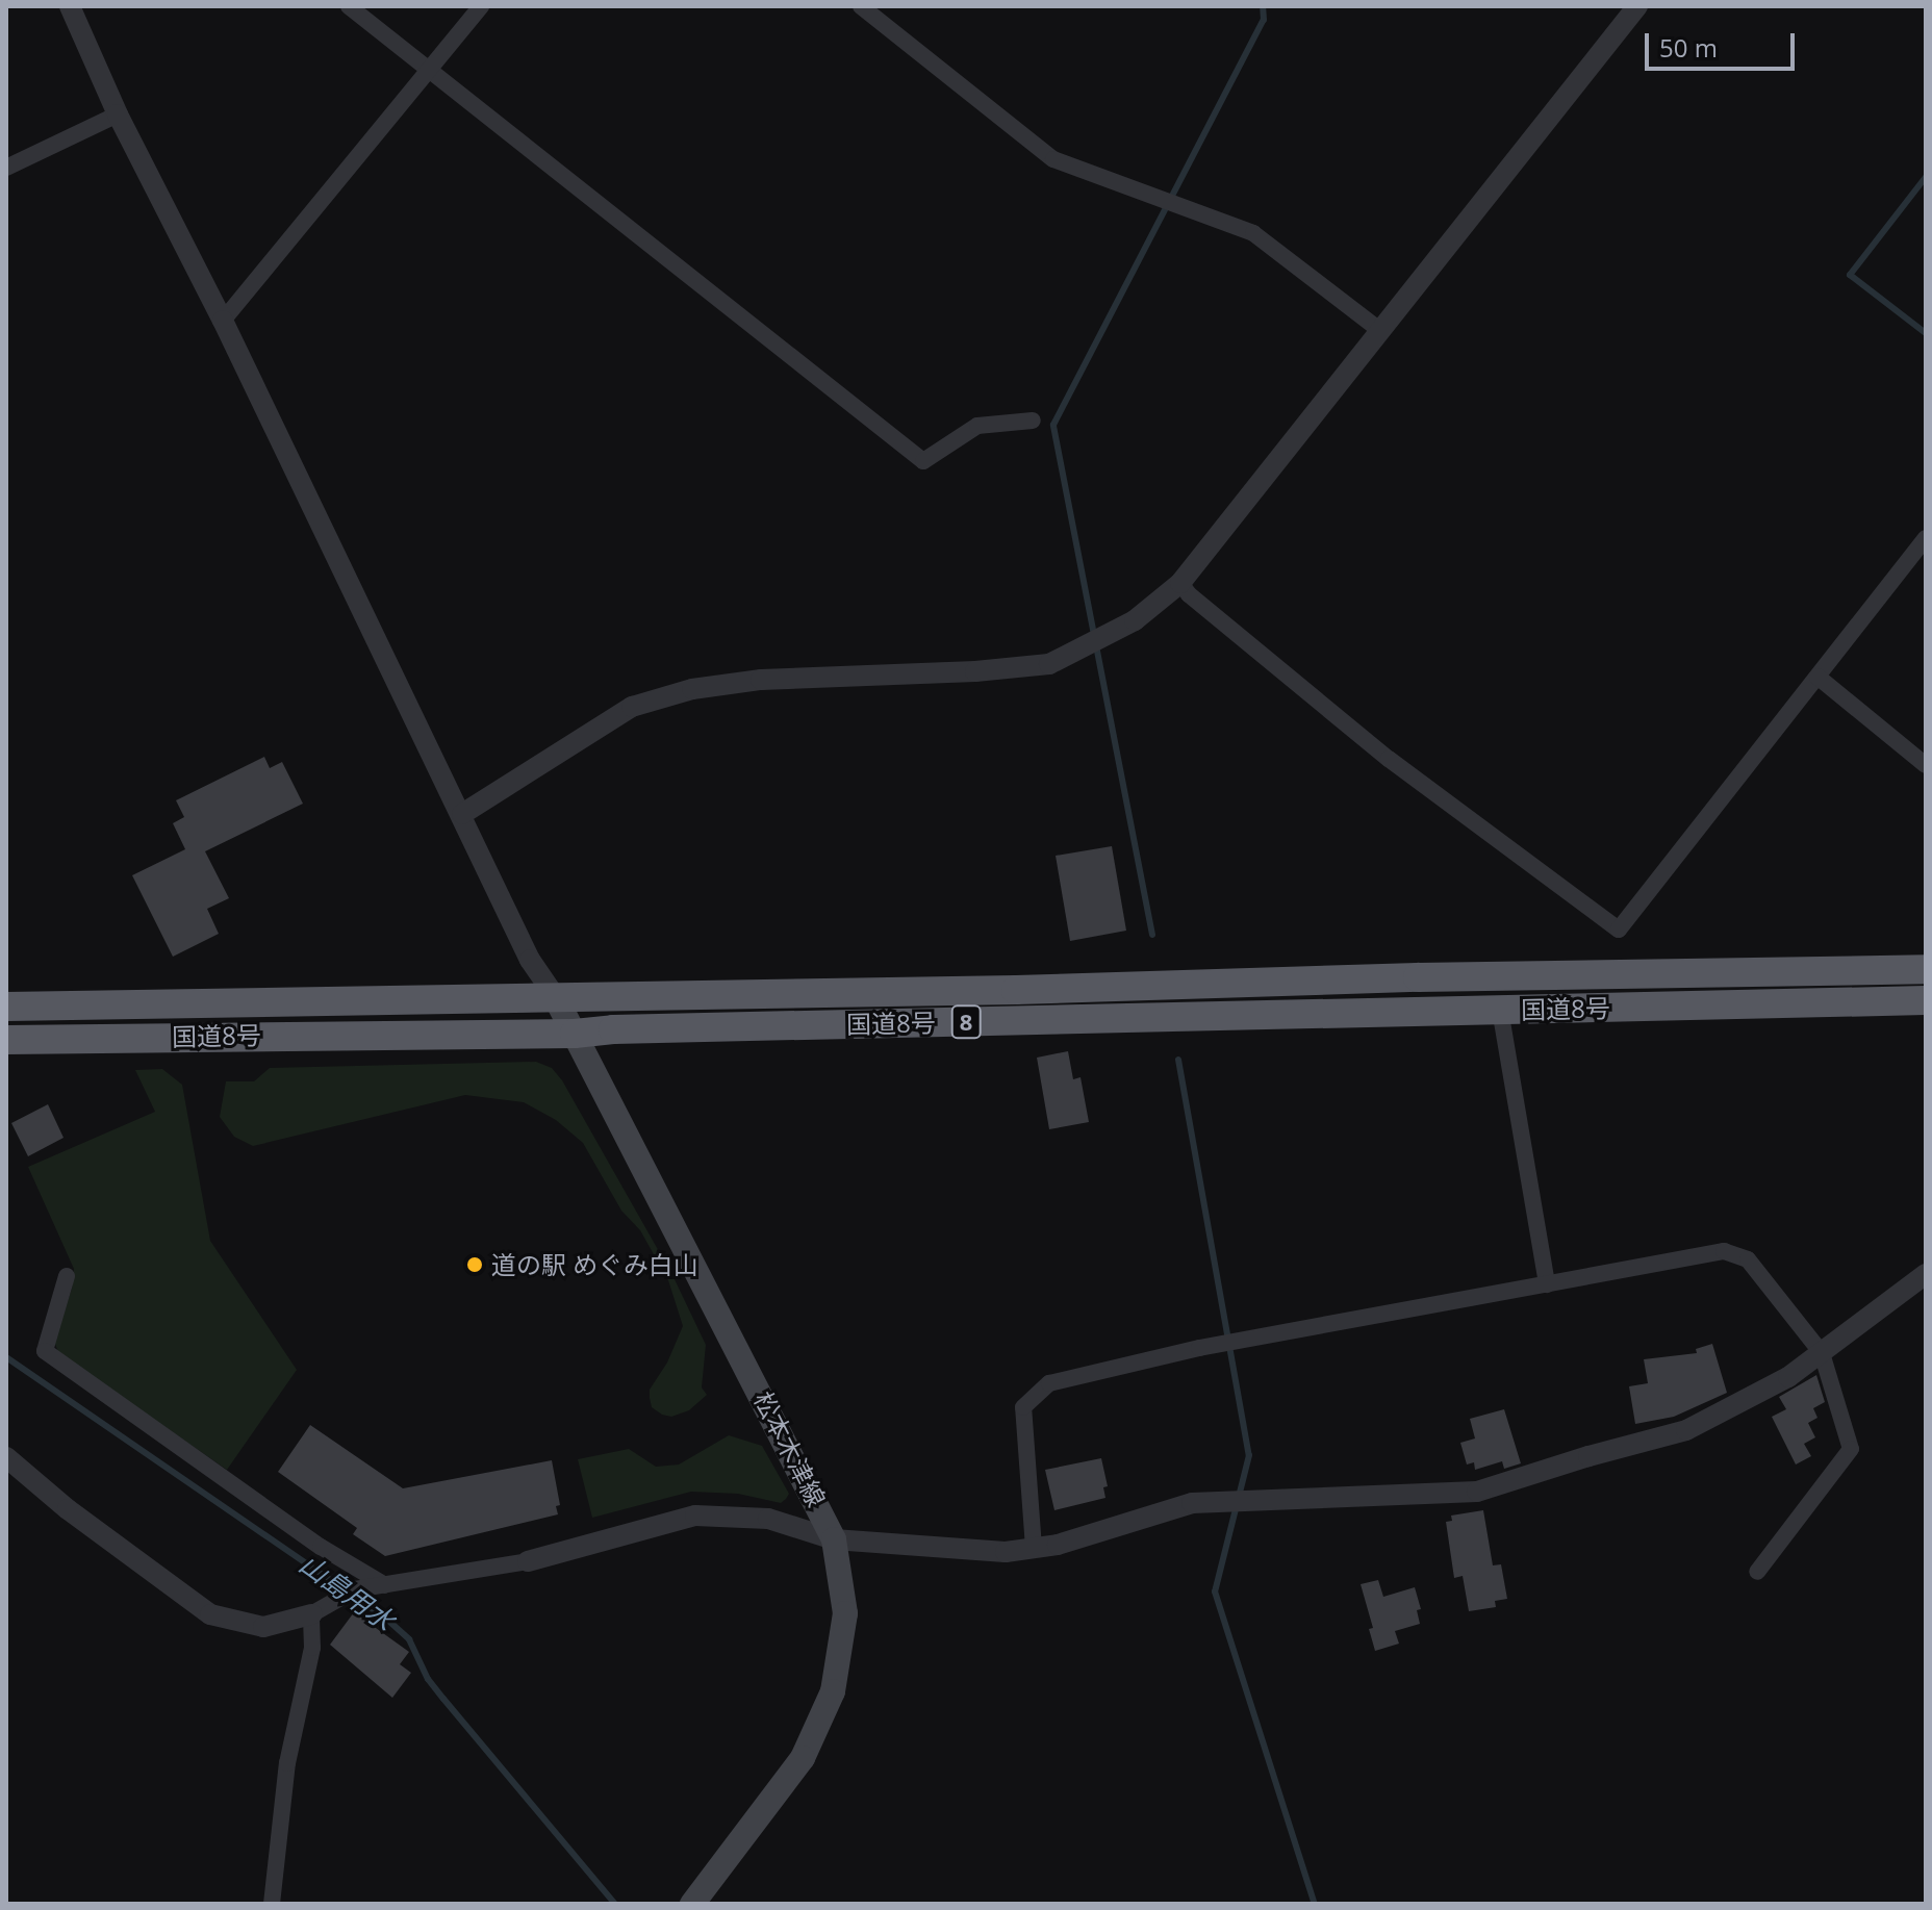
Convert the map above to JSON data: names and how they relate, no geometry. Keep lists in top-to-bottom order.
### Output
{
  "streets": {
    "highway": ["国道8号", "8"],
    "main road": ["松本木津線"]
  },
  "crossings": [
    ["国道8号", "松本木津線"]
  ],
  "water": ["山島用水"],
  "places": ["道の駅 めぐみ白山"],
  "scale_bar": "50 m"
}
